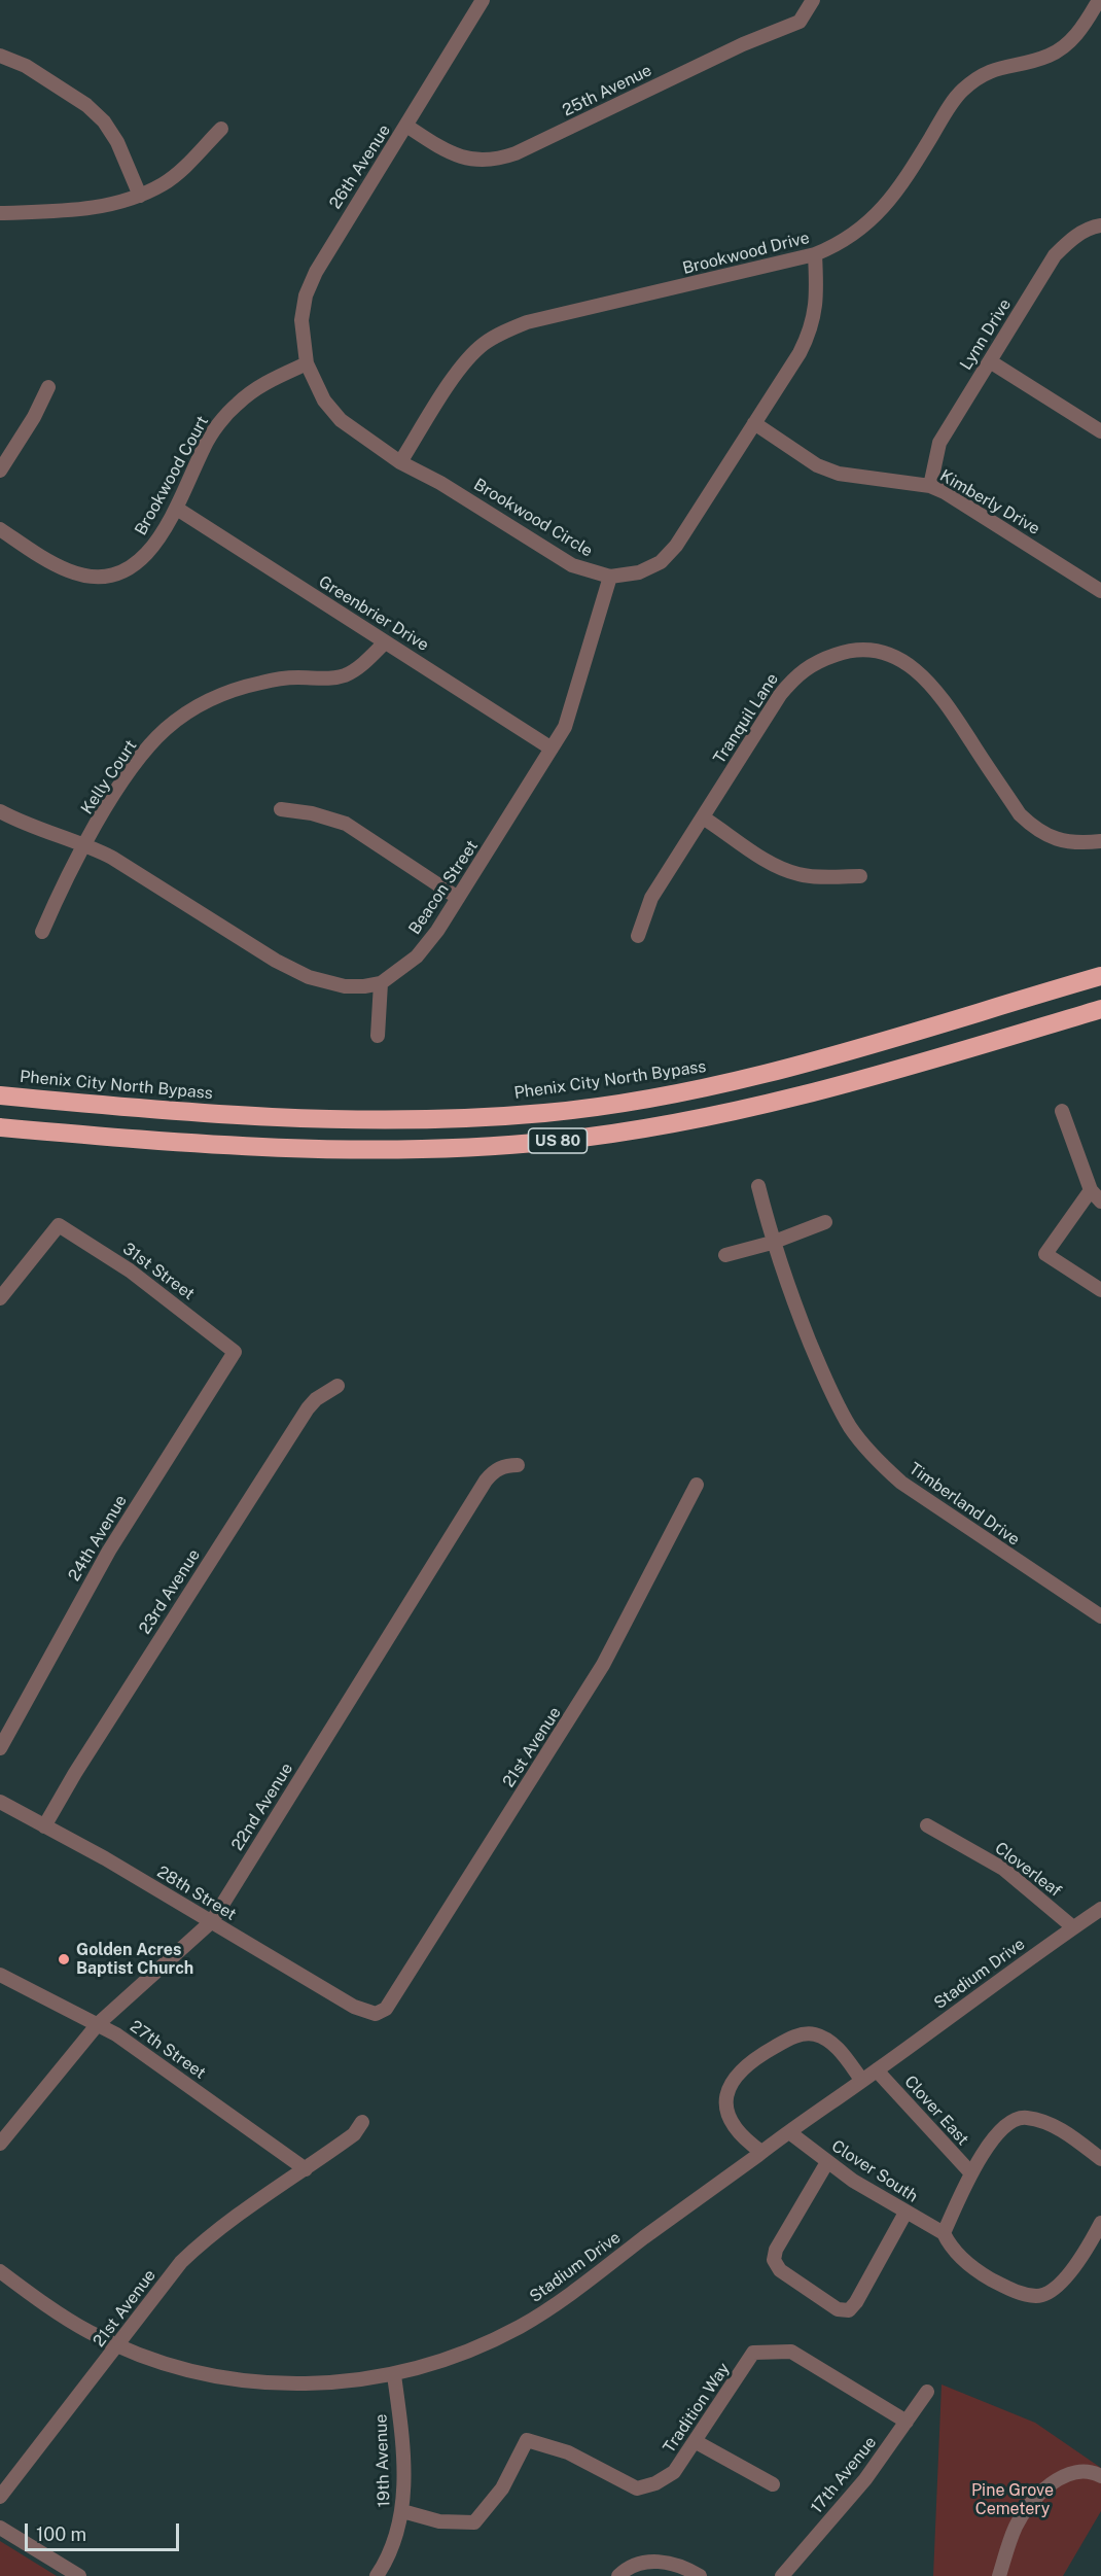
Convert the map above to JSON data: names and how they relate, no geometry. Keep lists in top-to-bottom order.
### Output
{
  "streets": {
    "highway": ["Phenix City North Bypass", "US 80"],
    "street": [
      "25th Avenue",
      "26th Avenue",
      "Brookwood Drive",
      "Lynn Drive",
      "Brookwood Court",
      "Kimberly Drive",
      "Brookwood Circle",
      "Greenbrier Drive",
      "Tranquil Lane",
      "Kelly Court",
      "Beacon Street",
      "31st Street",
      "Timberland Drive",
      "24th Avenue",
      "23rd Avenue",
      "21st Avenue",
      "22nd Avenue",
      "Cloverleaf",
      "28th Street",
      "Stadium Drive",
      "27th Street",
      "Clover East",
      "Clover South",
      "Tradition Way",
      "19th Avenue",
      "17th Avenue"
    ]
  },
  "crossings": [
    ["25th Avenue", "26th Avenue"],
    ["26th Avenue", "Brookwood Court"],
    ["26th Avenue", "Brookwood Circle"],
    ["Brookwood Drive", "Brookwood Circle"],
    ["Lynn Drive", "Kimberly Drive"],
    ["Brookwood Court", "Brookwood Circle"],
    ["Brookwood Court", "Greenbrier Drive"],
    ["Kimberly Drive", "Brookwood Circle"],
    ["Brookwood Circle", "Beacon Street"],
    ["Greenbrier Drive", "Kelly Court"],
    ["Greenbrier Drive", "Beacon Street"],
    ["31st Street", "24th Avenue"],
    ["23rd Avenue", "28th Street"],
    ["21st Avenue", "28th Street"],
    ["21st Avenue", "Stadium Drive"],
    ["21st Avenue", "27th Street"],
    ["22nd Avenue", "28th Street"],
    ["22nd Avenue", "27th Street"],
    ["Cloverleaf", "Stadium Drive"],
    ["Stadium Drive", "Clover East"],
    ["Stadium Drive", "Clover South"],
    ["Stadium Drive", "19th Avenue"],
    ["Tradition Way", "19th Avenue"],
    ["Tradition Way", "17th Avenue"]
  ],
  "parks": ["Pine Grove Cemetery"],
  "places": ["Golden Acres Baptist Church"],
  "scale_bar": "100 m"
}
